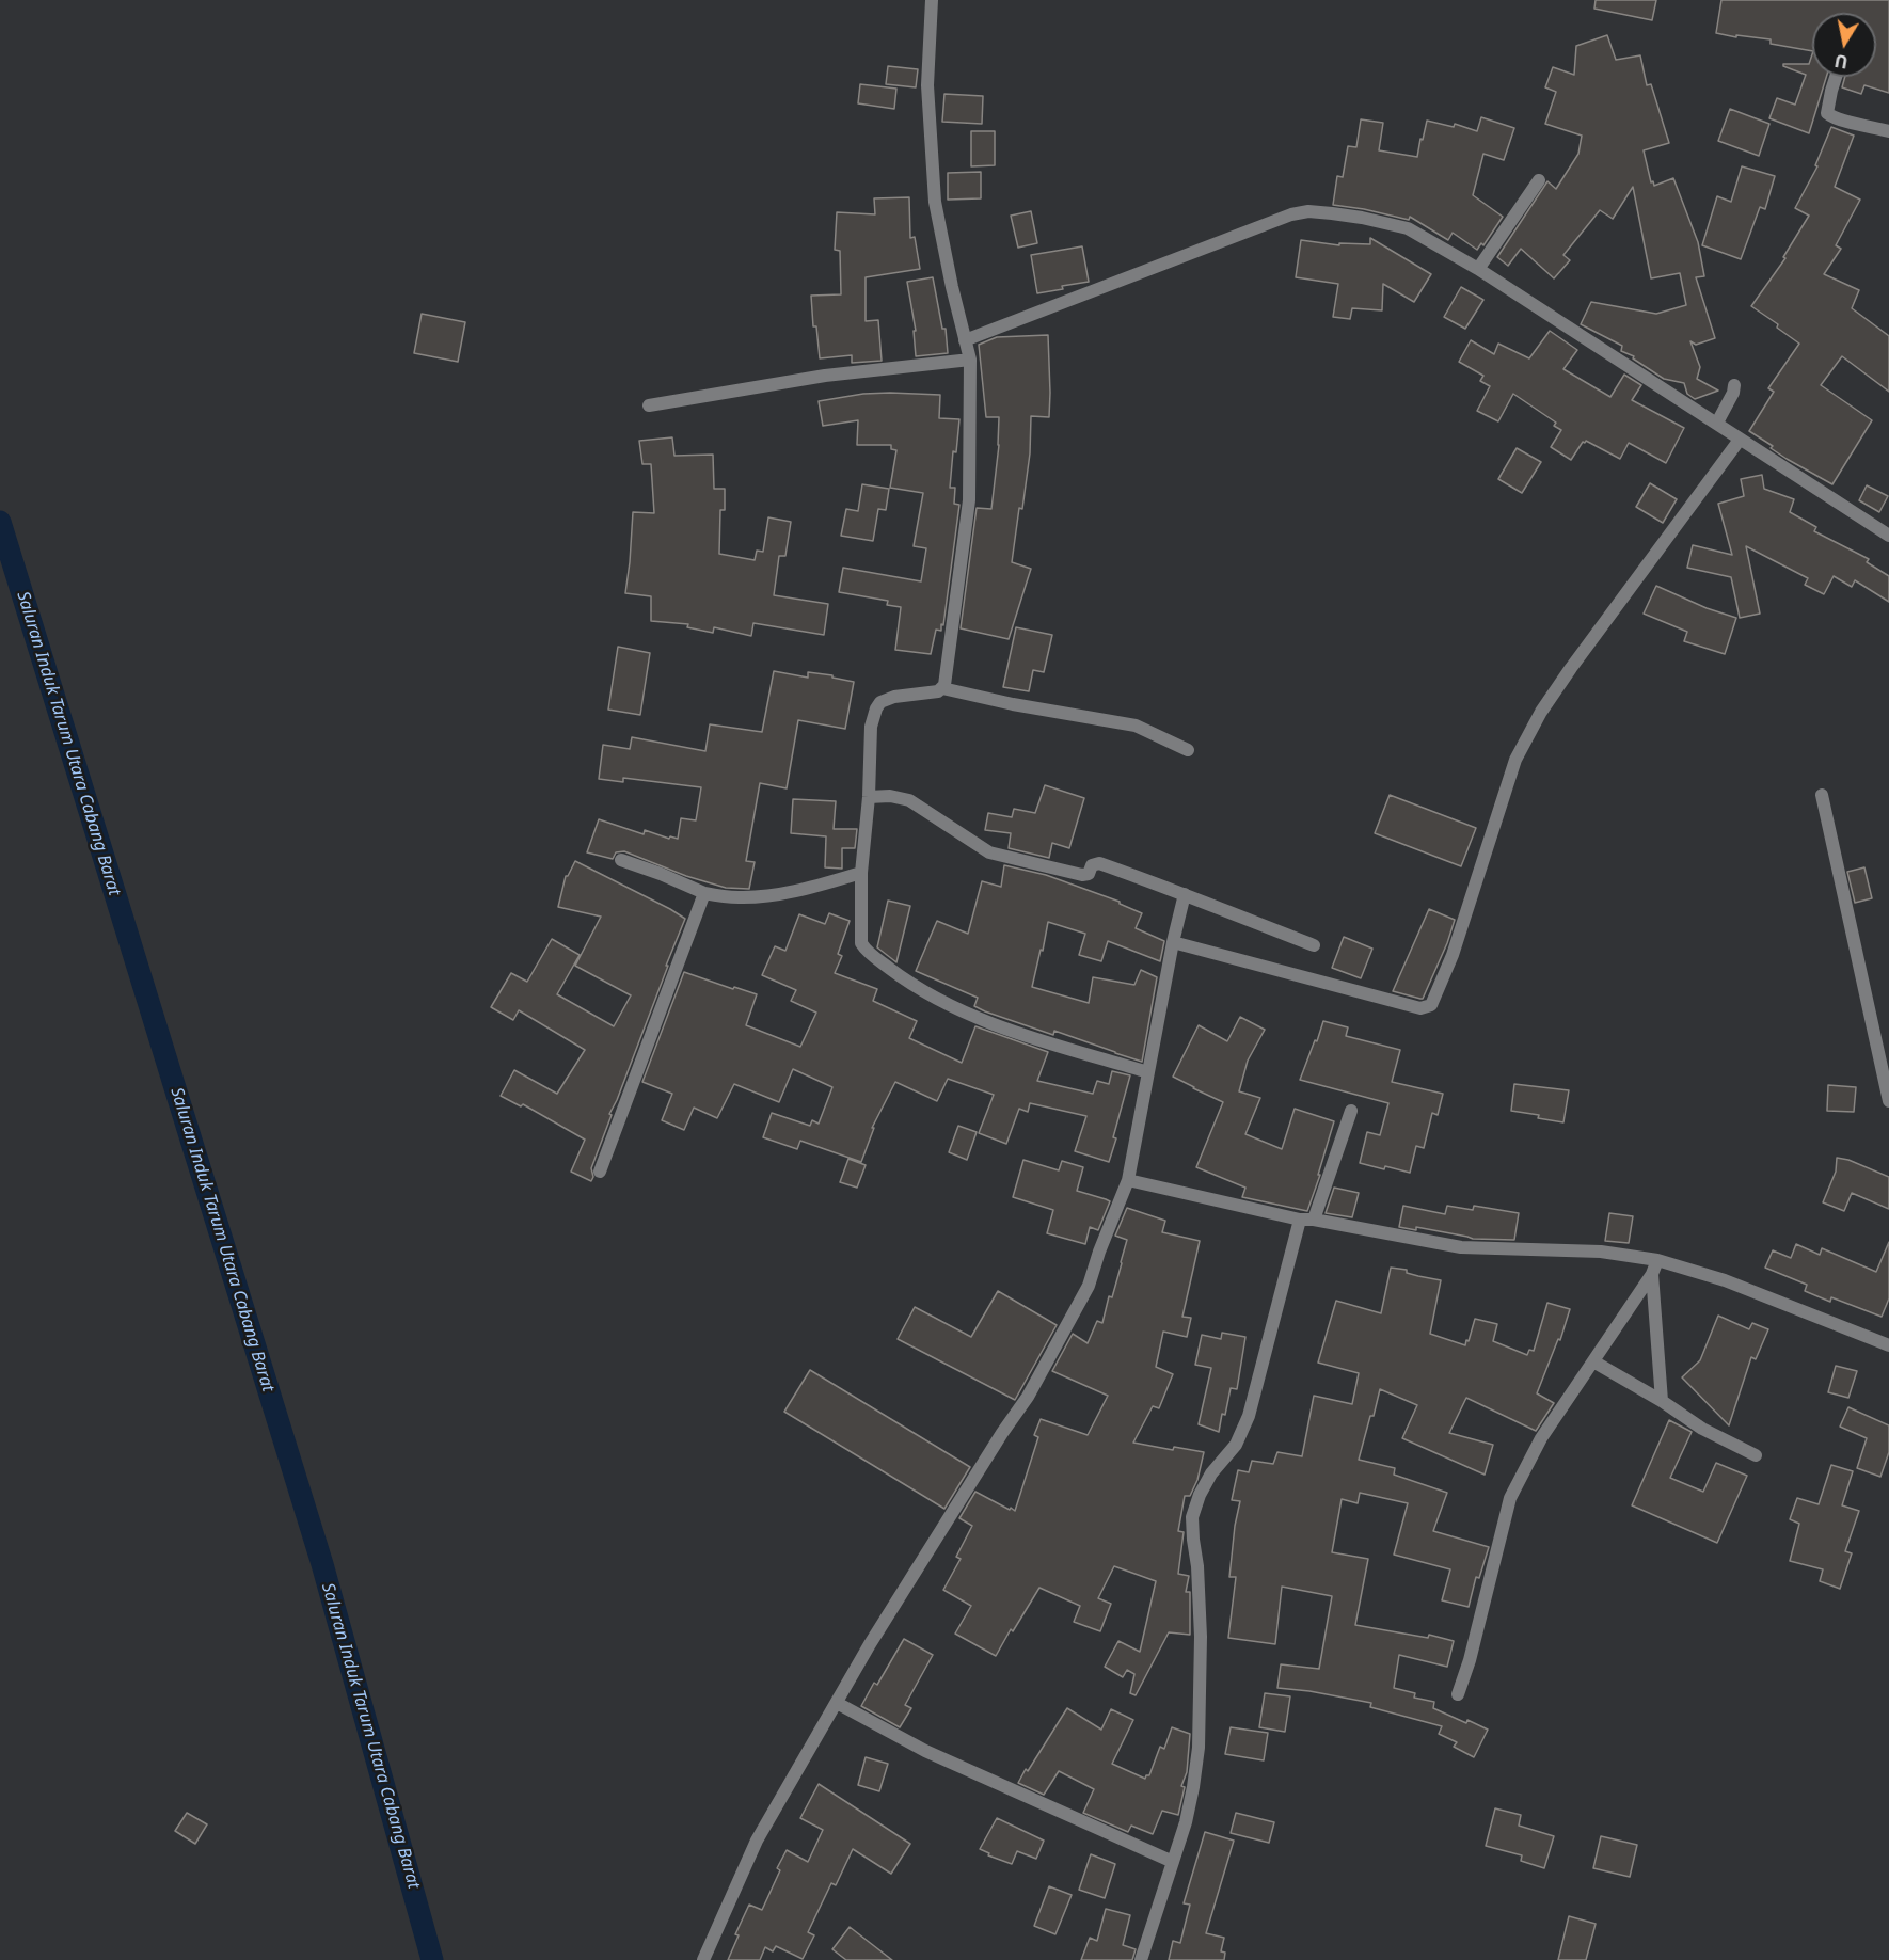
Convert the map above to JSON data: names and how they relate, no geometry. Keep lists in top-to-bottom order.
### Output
{
  "water": ["Saluran Induk Tarum Utara Cabang Barat"],
  "north": "bottom"
}
